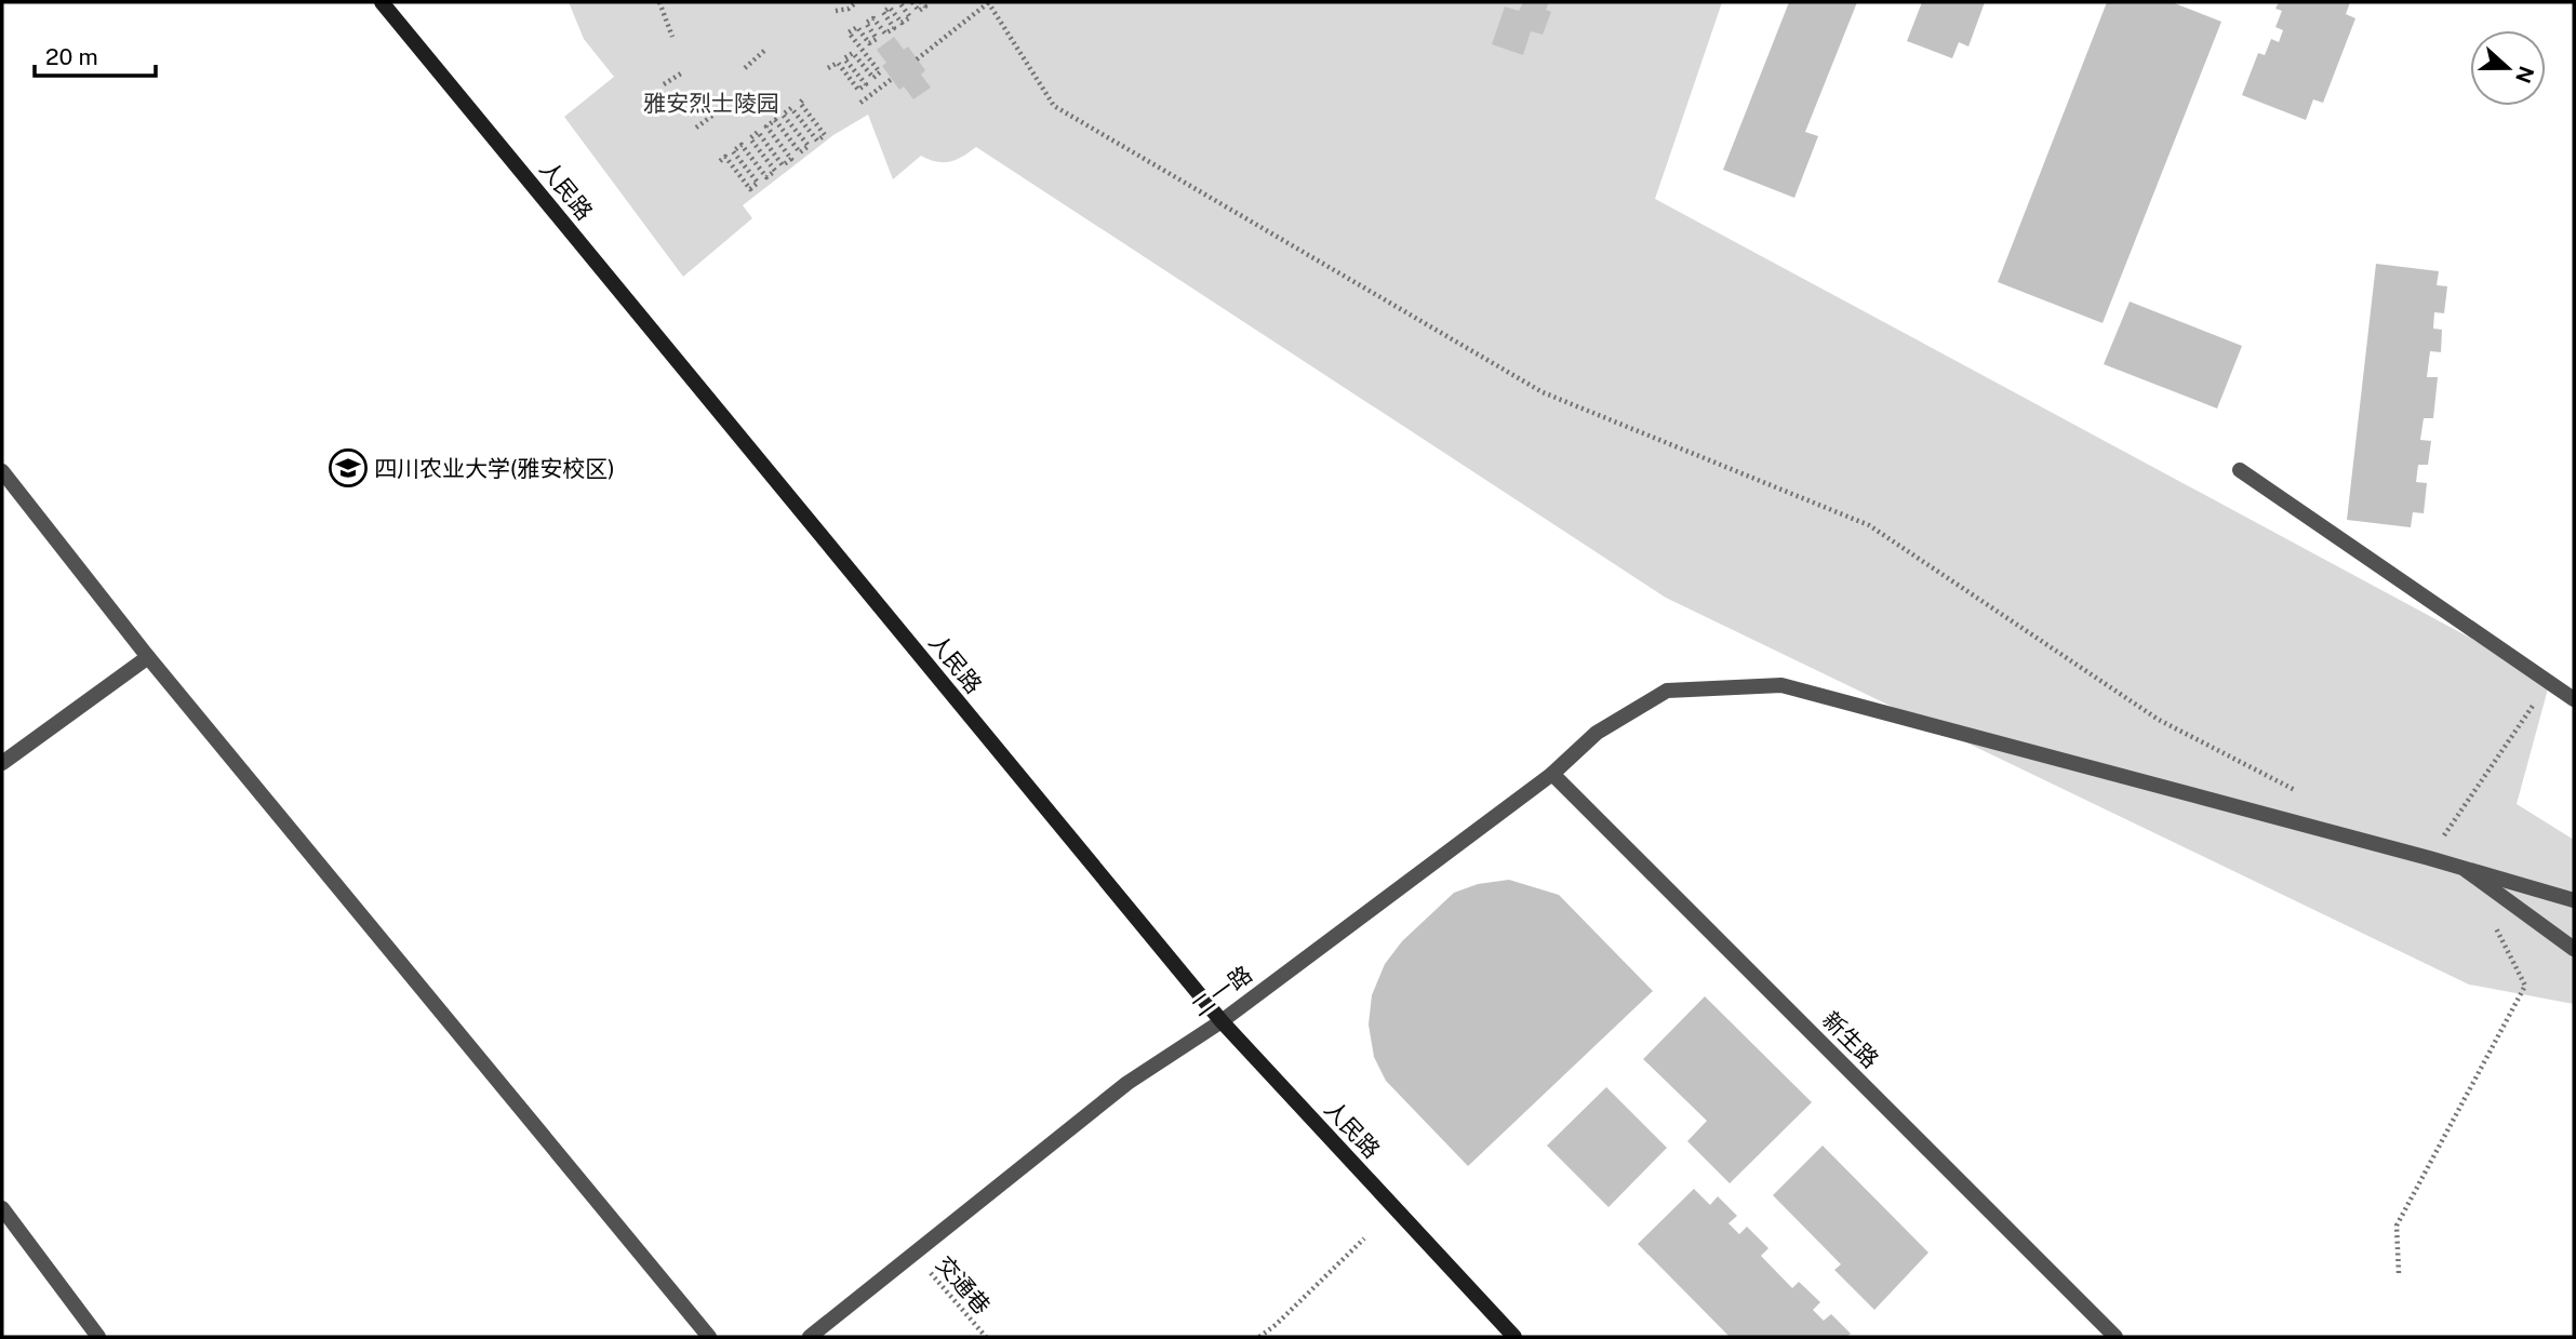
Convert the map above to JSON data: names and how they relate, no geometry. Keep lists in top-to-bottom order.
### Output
{
  "streets": {
    "main road": ["人民路"],
    "street": ["二一路", "新生路"],
    "path": ["交通巷"]
  },
  "crossings": [
    ["人民路", "二一路"],
    ["二一路", "新生路"],
    ["二一路", "交通巷"]
  ],
  "parks": ["雅安烈士陵园"],
  "places": {
    "school or university": ["四川农业大学(雅安校区)"]
  },
  "scale_bar": "20 m",
  "north": "right"
}
